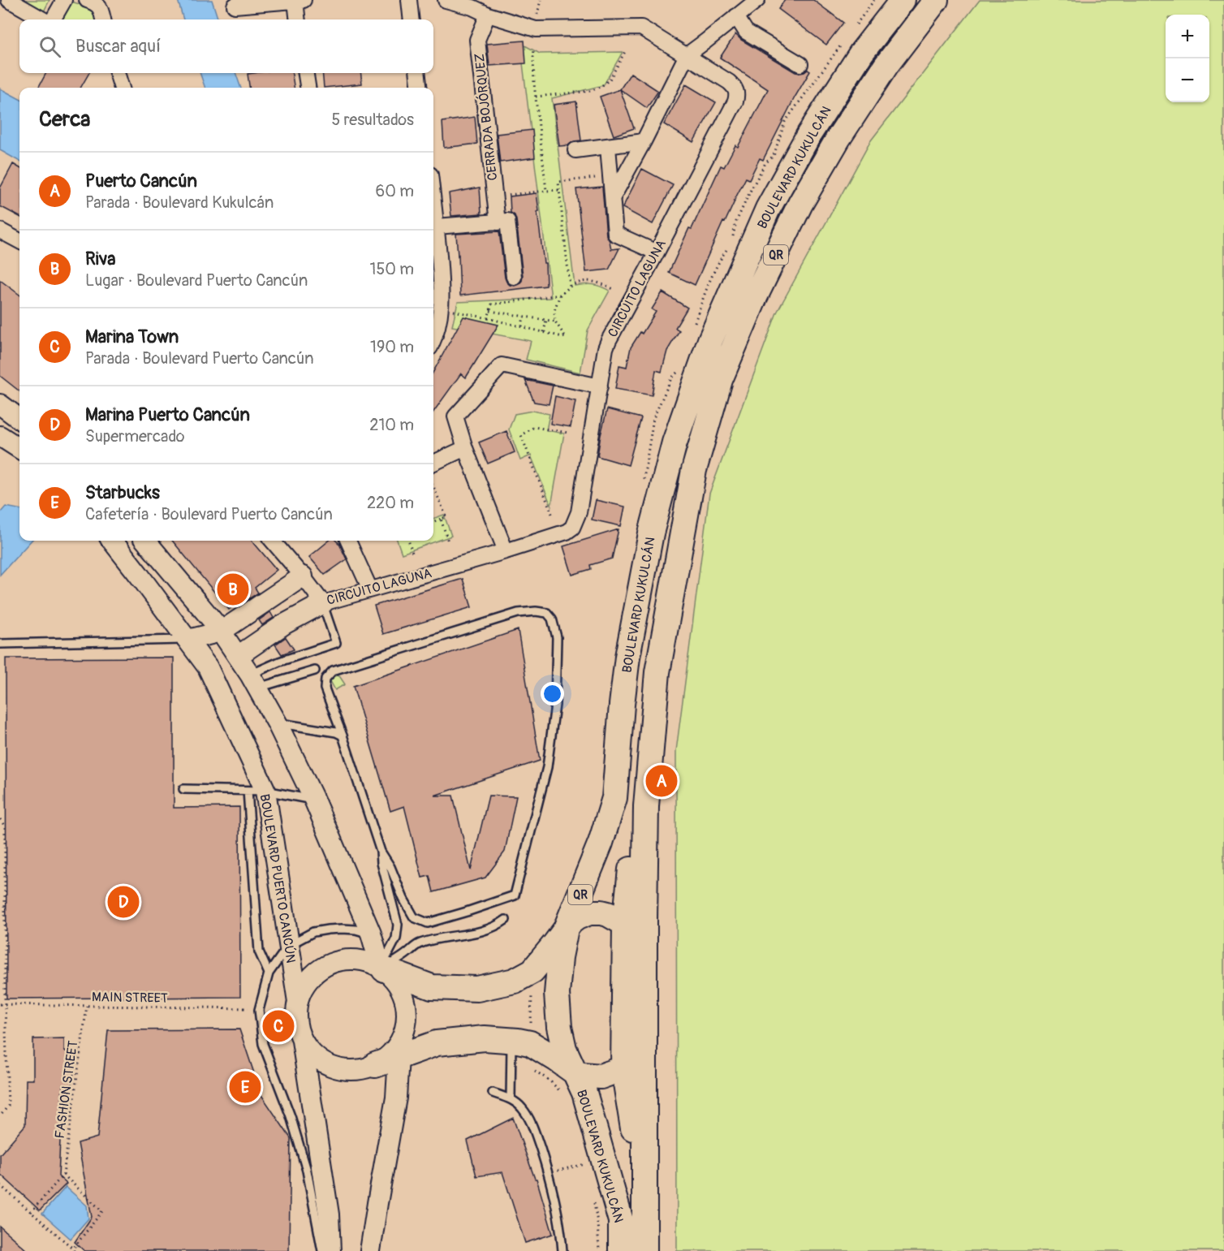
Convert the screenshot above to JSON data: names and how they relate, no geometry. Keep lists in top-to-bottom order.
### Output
{
  "streets": {
    "main road": ["BOULEVARD KUKULCÁN", "QR"],
    "street": ["CERRADA BOJÓRQUEZ", "CIRCUITO LAGUNA", "BOULEVARD PUERTO CANCÚN"],
    "path": ["MAIN STREET", "FASHION STREET"]
  },
  "crossings": [
    ["CERRADA BOJÓRQUEZ", "CIRCUITO LAGUNA"],
    ["MAIN STREET", "FASHION STREET"]
  ],
  "page": {
    "map_buttons": ["+", "−"],
    "search": "Buscar aquí",
    "heading": ["Cerca", "5 resultados"],
    "list": [
      {
        "mark": "A",
        "name": "Puerto Cancún",
        "note": "Parada · Boulevard Kukulcán",
        "value": "60 m"
      },
      {
        "mark": "B",
        "name": "Riva",
        "note": "Lugar · Boulevard Puerto Cancún",
        "value": "150 m"
      },
      {
        "mark": "C",
        "name": "Marina Town",
        "note": "Parada · Boulevard Puerto Cancún",
        "value": "190 m"
      },
      {
        "mark": "D",
        "name": "Marina Puerto Cancún",
        "note": "Supermercado",
        "value": "210 m"
      },
      {
        "mark": "E",
        "name": "Starbucks",
        "note": "Cafetería · Boulevard Puerto Cancún",
        "value": "220 m"
      }
    ],
    "pins": [
      "B",
      "A",
      "D",
      "C",
      "E"
    ]
  }
}
